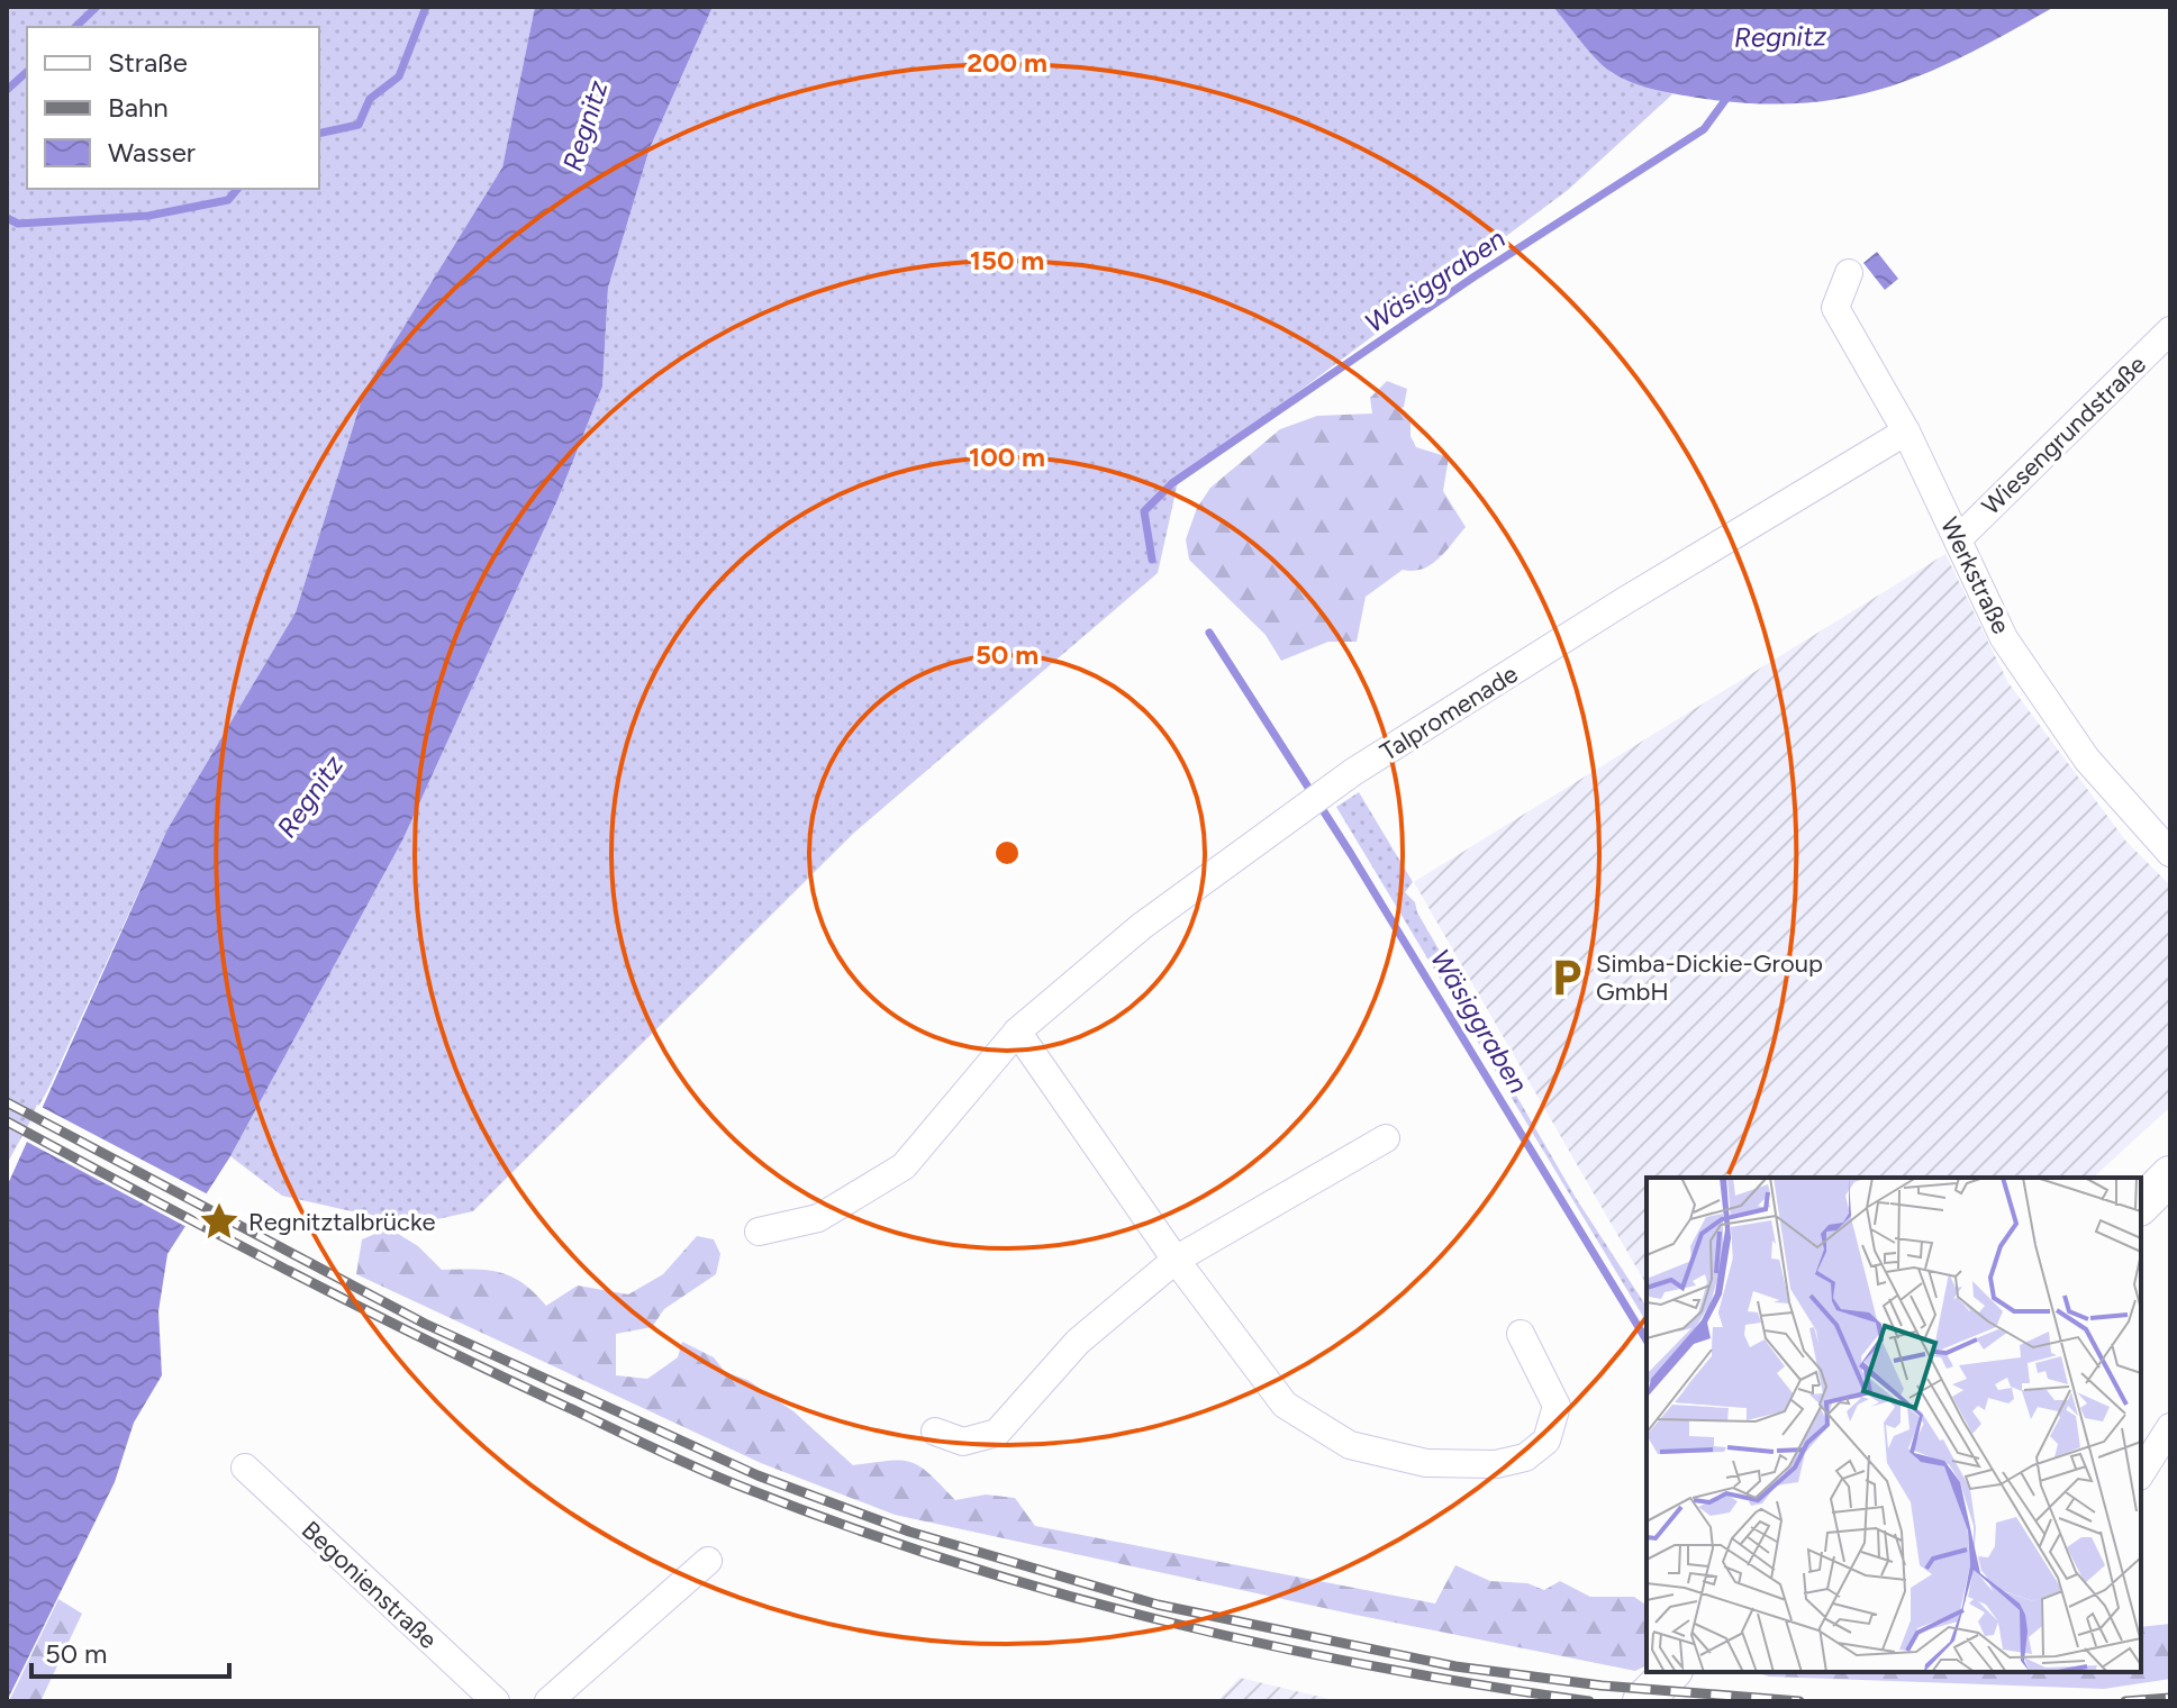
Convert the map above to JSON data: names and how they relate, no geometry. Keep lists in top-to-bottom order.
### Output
{
  "streets": {
    "street": [
      "Wiesengrundstraße",
      "Werkstraße",
      "Talpromenade",
      "Begonienstraße"
    ]
  },
  "crossings": [
    ["Wiesengrundstraße", "Werkstraße"],
    ["Werkstraße", "Talpromenade"]
  ],
  "water": ["Regnitz", "Wäsiggraben"],
  "places": {
    "parking": ["Simba-Dickie-Group GmbH"],
    "place": ["Regnitztalbrücke"]
  },
  "legend": ["Straße", "Bahn", "Wasser"],
  "scale_bar": "50 m",
  "rings": [
    "200 m",
    "150 m",
    "100 m",
    "50 m"
  ]
}
